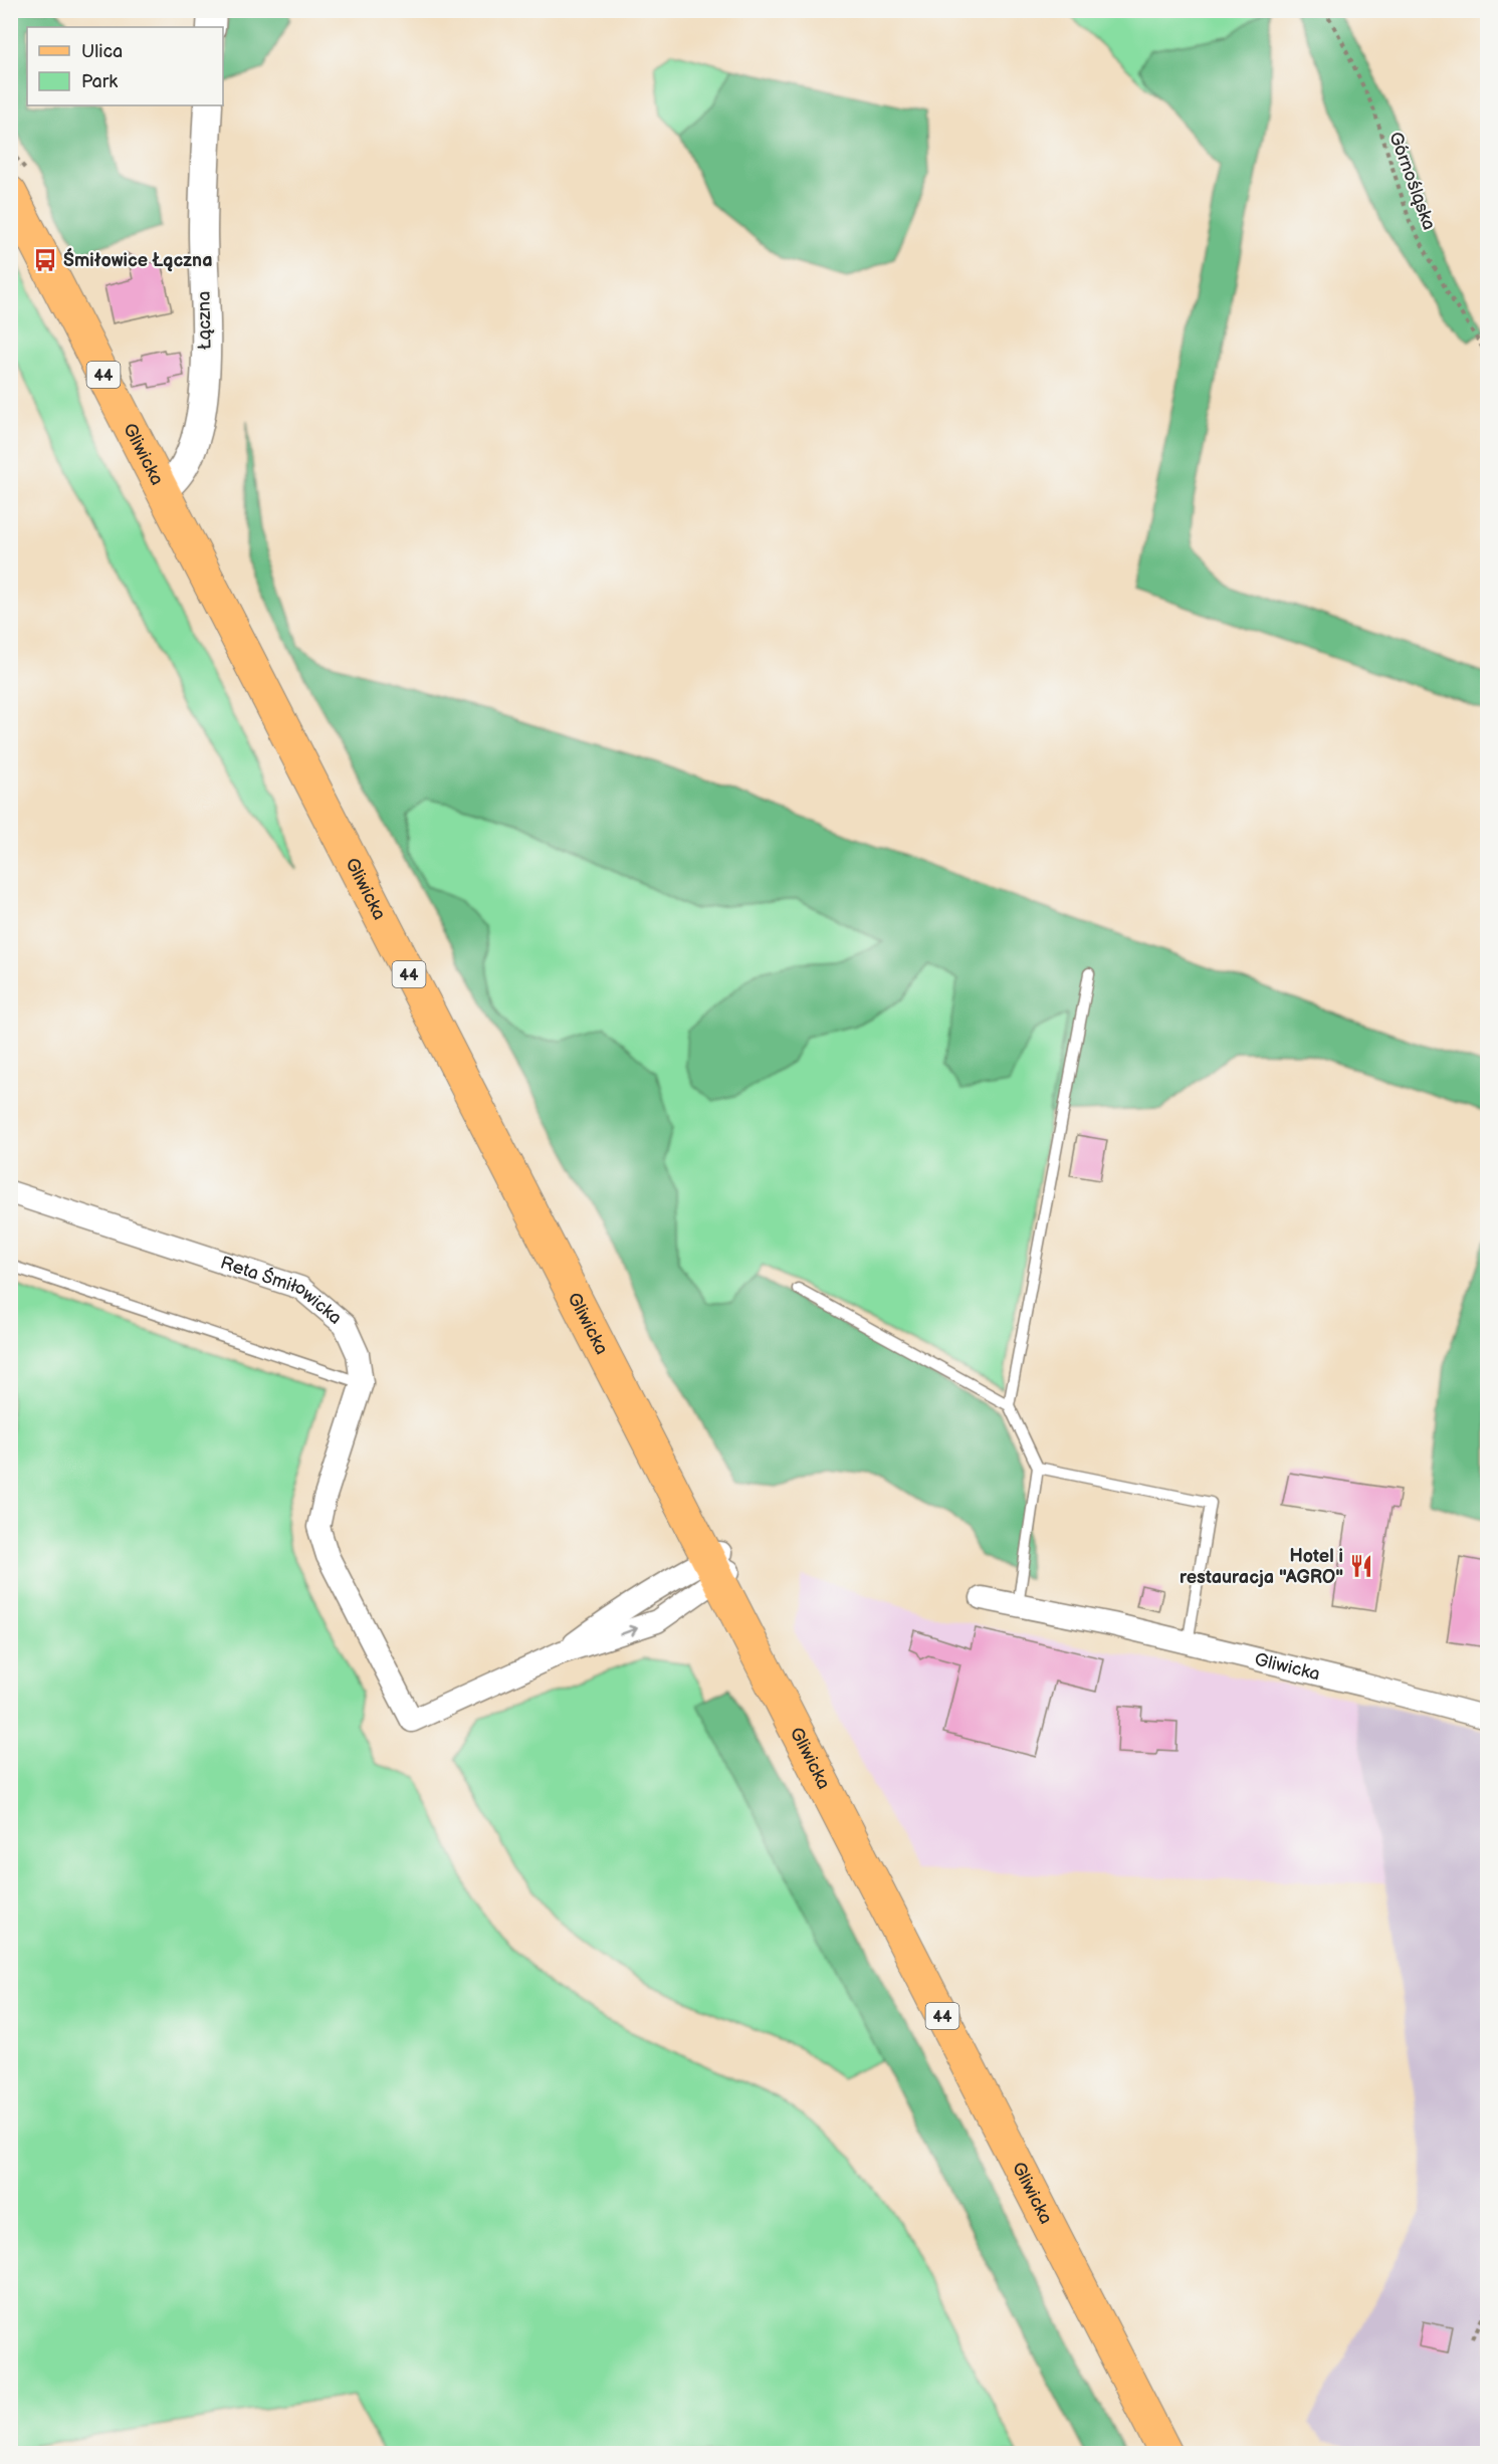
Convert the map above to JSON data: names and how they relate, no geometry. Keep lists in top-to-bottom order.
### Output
{
  "streets": {
    "main road": ["44", "Gliwicka"],
    "street": ["Łączna", "Reta Śmiłowicka"],
    "path": ["Górnośląska"]
  },
  "crossings": [
    ["Łączna", "Gliwicka"]
  ],
  "places": {
    "bus stop": ["Śmiłowice Łączna"],
    "restaurant": ["Hotel i restauracja \"AGRO\""]
  },
  "legend": ["Ulica", "Park"]
}
